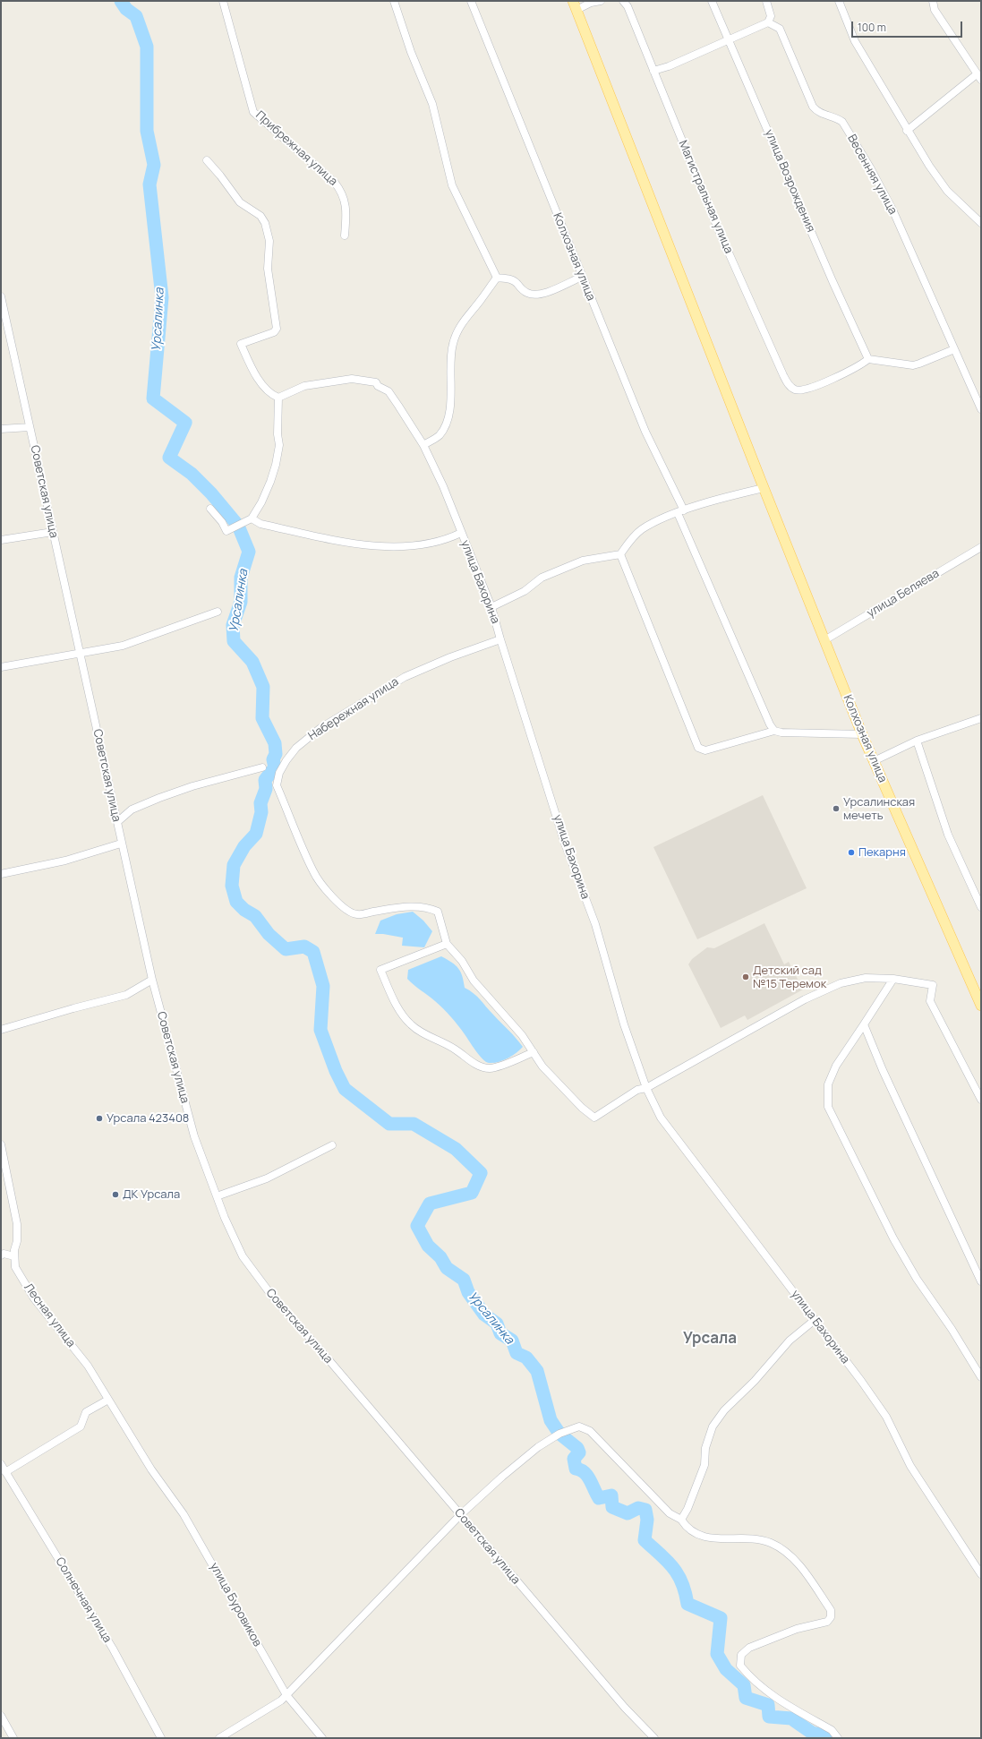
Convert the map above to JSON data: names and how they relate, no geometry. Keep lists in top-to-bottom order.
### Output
{
  "streets": {
    "main road": ["Колхозная улица"],
    "street": [
      "Прибрежная улица",
      "Весенняя улица",
      "улица Возрождения",
      "Магистральная улица",
      "Советская улица",
      "улица Бахорина",
      "улица Беляева",
      "Набережная улица",
      "Лесная улица",
      "Солнечная улица",
      "улица Буровиков"
    ]
  },
  "crossings": [
    ["улица Возрождения", "Магистральная улица"],
    ["Колхозная улица", "улица Беляева"],
    ["улица Бахорина", "Набережная улица"],
    ["Лесная улица", "улица Буровиков"]
  ],
  "districts": ["Урсала"],
  "water": ["Урсалинка"],
  "places": [
    "Урсалинская мечеть",
    "Пекарня",
    "Детский сад №15 Теремок",
    "Урсала 423408",
    "ДК Урсала"
  ],
  "scale_bar": "100 m"
}
